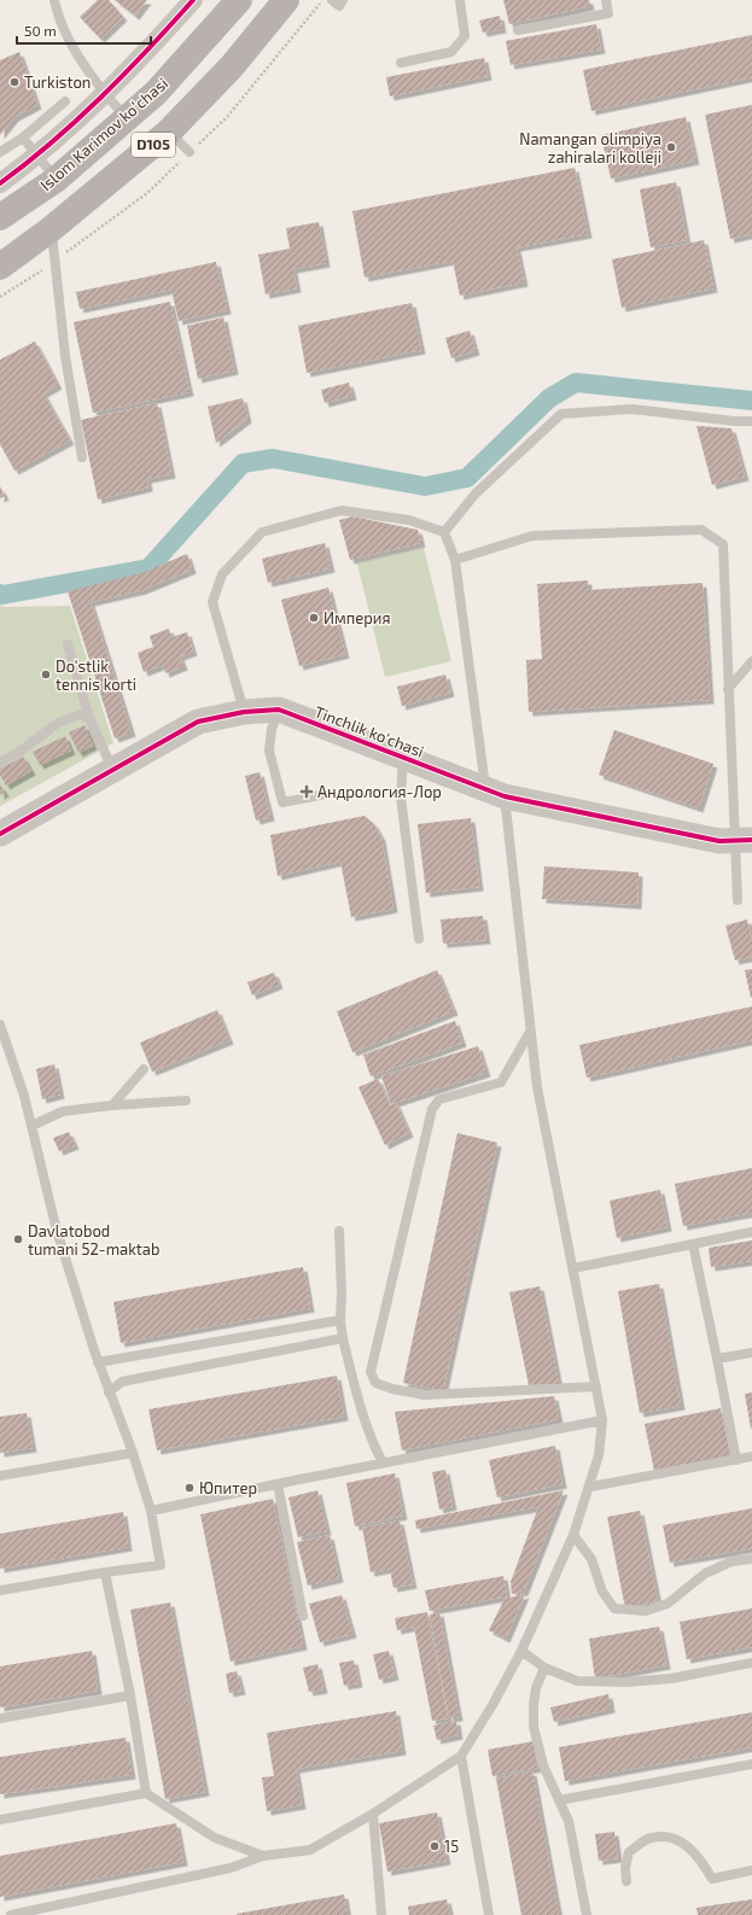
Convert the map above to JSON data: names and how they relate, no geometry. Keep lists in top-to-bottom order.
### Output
{
  "streets": {
    "main road": ["Islom Karimov koʻchasi", "D105"],
    "street": ["Tinchlik ko'chasi"]
  },
  "places": {
    "other": [
      "Turkiston",
      "Namangan olimpiya zahiralari kolleji",
      "Империя",
      "Do'stlik tennis korti",
      "Davlatobod tumani 52-maktab",
      "Юпитер",
      "15"
    ],
    "health": ["Андрология-Лор"]
  },
  "scale_bar": "50 m"
}
